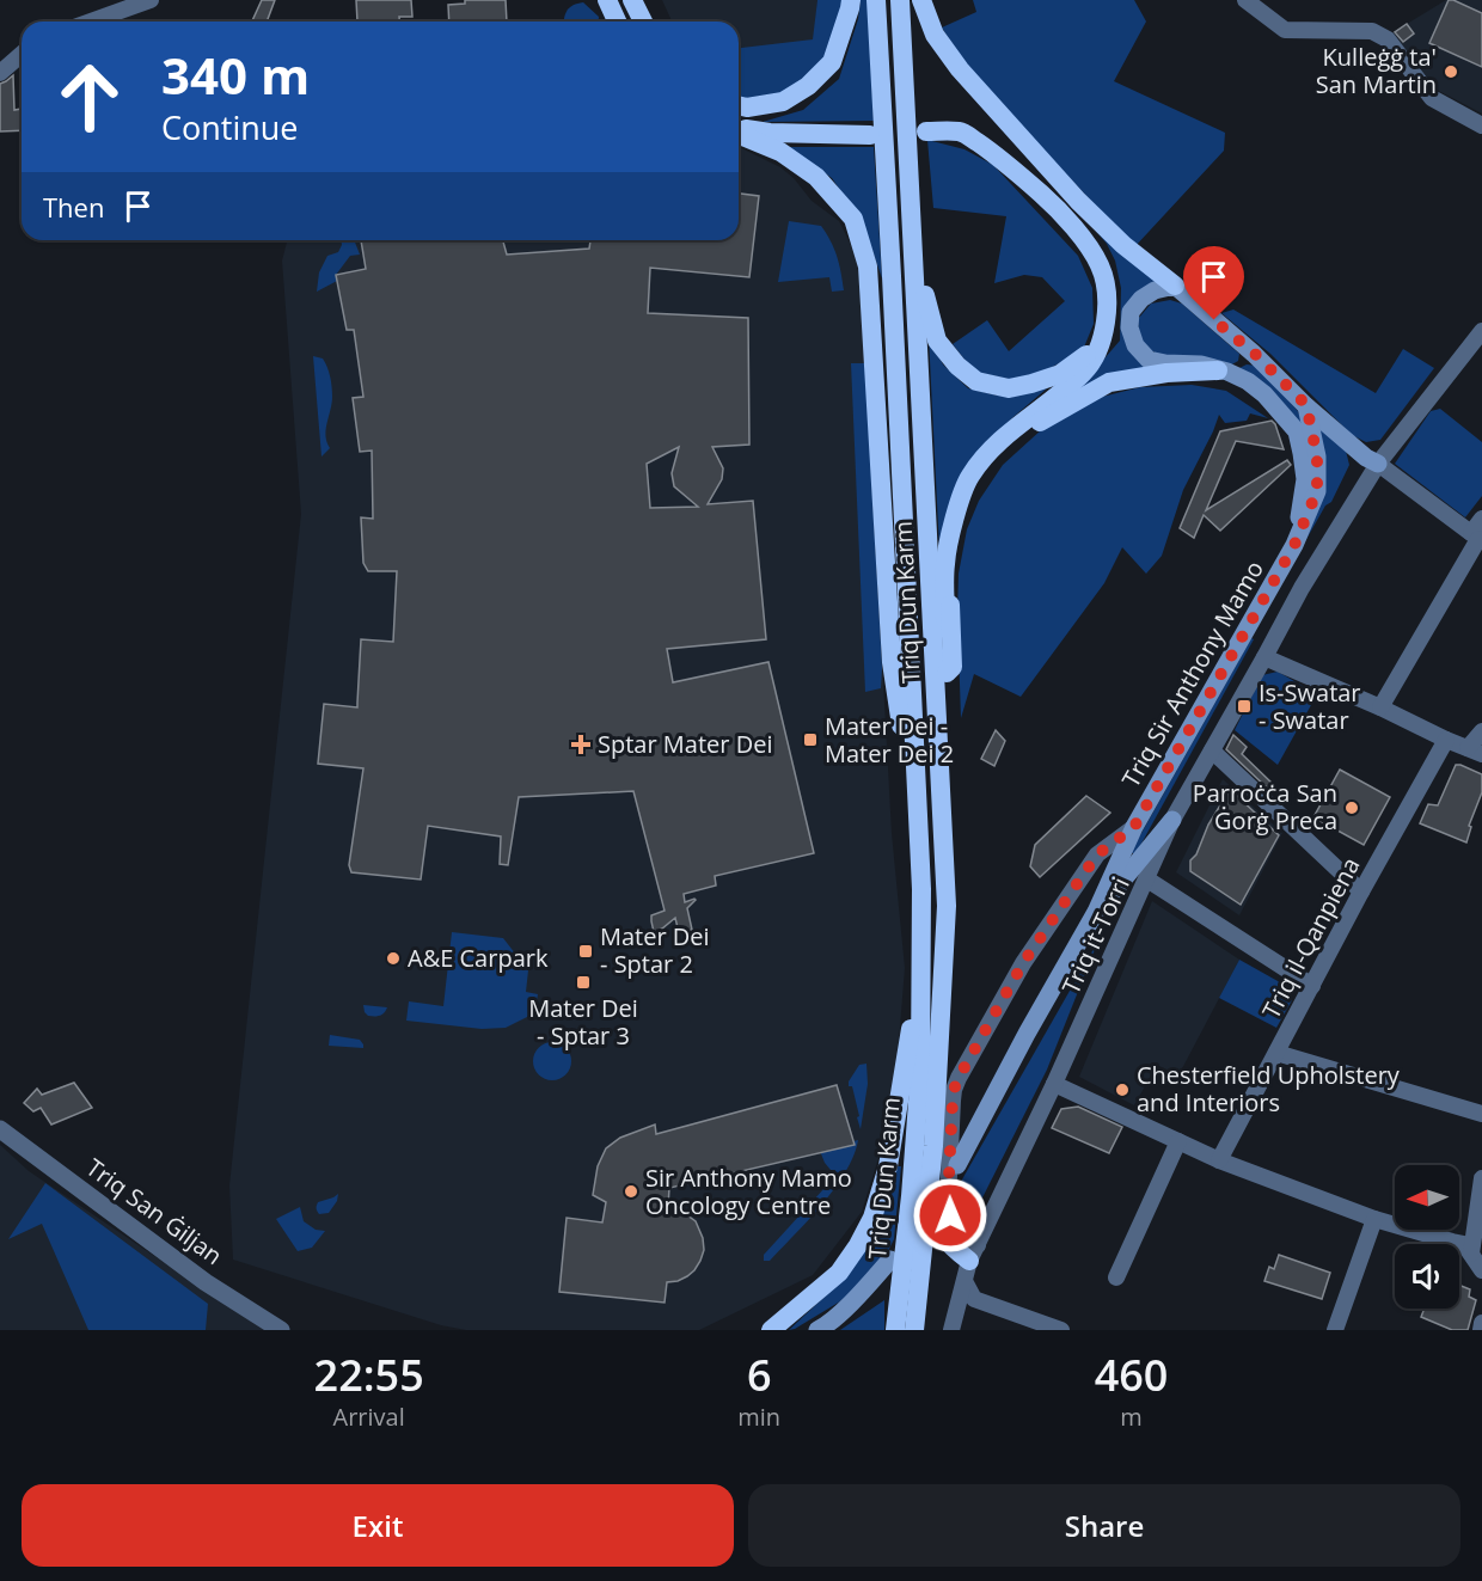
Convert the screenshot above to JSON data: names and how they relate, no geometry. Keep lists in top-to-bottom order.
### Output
{
  "streets": {
    "highway": ["Triq Dun Karm"],
    "main road": ["Triq Sir Anthony Mamo"],
    "street": ["Triq it-Torri", "Triq il-Qanpiena", "Triq San Ġiljan"]
  },
  "crossings": [
    ["Triq Dun Karm", "Triq Sir Anthony Mamo"],
    ["Triq Sir Anthony Mamo", "Triq it-Torri"]
  ],
  "places": {
    "other": [
      "Kulleġġ ta' San Martin",
      "Parroċċa San Ġorġ Preca",
      "A&E Carpark",
      "Chesterfield Upholstery and Interiors",
      "Sir Anthony Mamo Oncology Centre"
    ],
    "transit": [
      "Is-Swatar - Swatar",
      "Mater Dei - Mater Dei 2",
      "Mater Dei - Sptar 2",
      "Mater Dei - Sptar 3"
    ],
    "health": ["Sptar Mater Dei"]
  },
  "north": "left",
  "page": {
    "turn": ["340 m", "Continue"],
    "then": "Then",
    "eta": [
      "22:55",
      "Arrival",
      "6",
      "min",
      "460",
      "m"
    ],
    "buttons": ["Exit", "Share"]
  }
}
